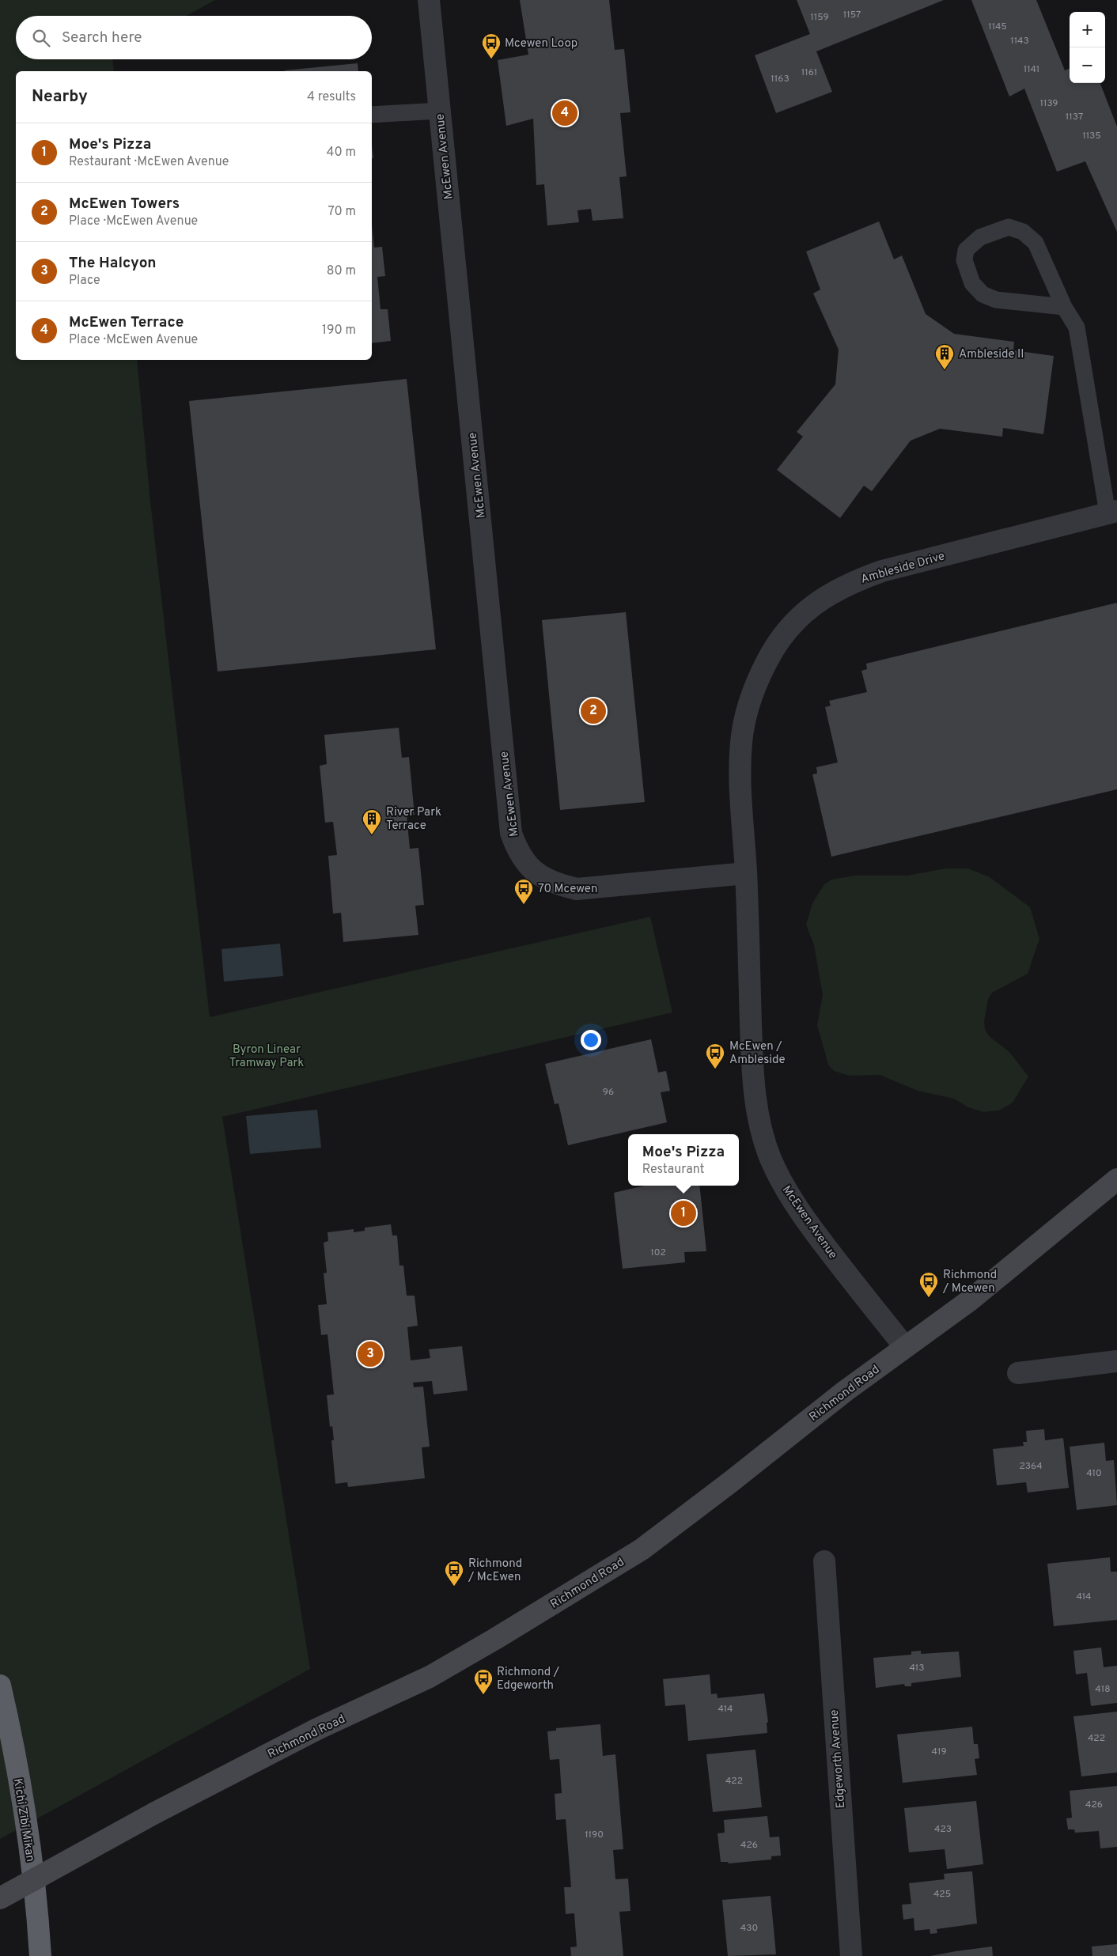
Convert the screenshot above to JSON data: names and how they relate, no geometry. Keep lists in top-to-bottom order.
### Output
{
  "streets": {
    "highway": ["Kichi Zībī Mīkan"],
    "main road": ["Richmond Road"],
    "street": ["McEwen Avenue", "Ambleside Drive", "Edgeworth Avenue"]
  },
  "crossings": [
    ["McEwen Avenue", "Ambleside Drive"],
    ["McEwen Avenue", "Richmond Road"]
  ],
  "parks": ["Byron Linear Tramway Park"],
  "places": {
    "bus stop": [
      "Mcewen Loop",
      "70 Mcewen",
      "McEwen / Ambleside",
      "Richmond / Mcewen",
      "Richmond / McEwen",
      "Richmond / Edgeworth"
    ],
    "building": ["Ambleside II", "River Park Terrace"]
  },
  "house_numbers": [
    "1157",
    "1159",
    "1145",
    "1143",
    "1141",
    "1161",
    "1163",
    "1139",
    "1137",
    "1135",
    "96",
    "102",
    "2364",
    "410",
    "414",
    "413",
    "418",
    "414",
    "422",
    "419",
    "422",
    "426",
    "423",
    "1190",
    "426",
    "425",
    "430"
  ],
  "page": {
    "map_buttons": ["+", "−"],
    "search": "Search here",
    "heading": ["Nearby", "4 results"],
    "pins": [
      "4",
      "2",
      "1",
      "3"
    ],
    "list": [
      {
        "mark": "1",
        "name": "Moe's Pizza",
        "note": "Restaurant · McEwen Avenue",
        "value": "40 m"
      },
      {
        "mark": "2",
        "name": "McEwen Towers",
        "note": "Place · McEwen Avenue",
        "value": "70 m"
      },
      {
        "mark": "3",
        "name": "The Halcyon",
        "note": "Place",
        "value": "80 m"
      },
      {
        "mark": "4",
        "name": "McEwen Terrace",
        "note": "Place · McEwen Avenue",
        "value": "190 m"
      }
    ],
    "popup": ["Moe's Pizza", "Restaurant"]
  }
}
